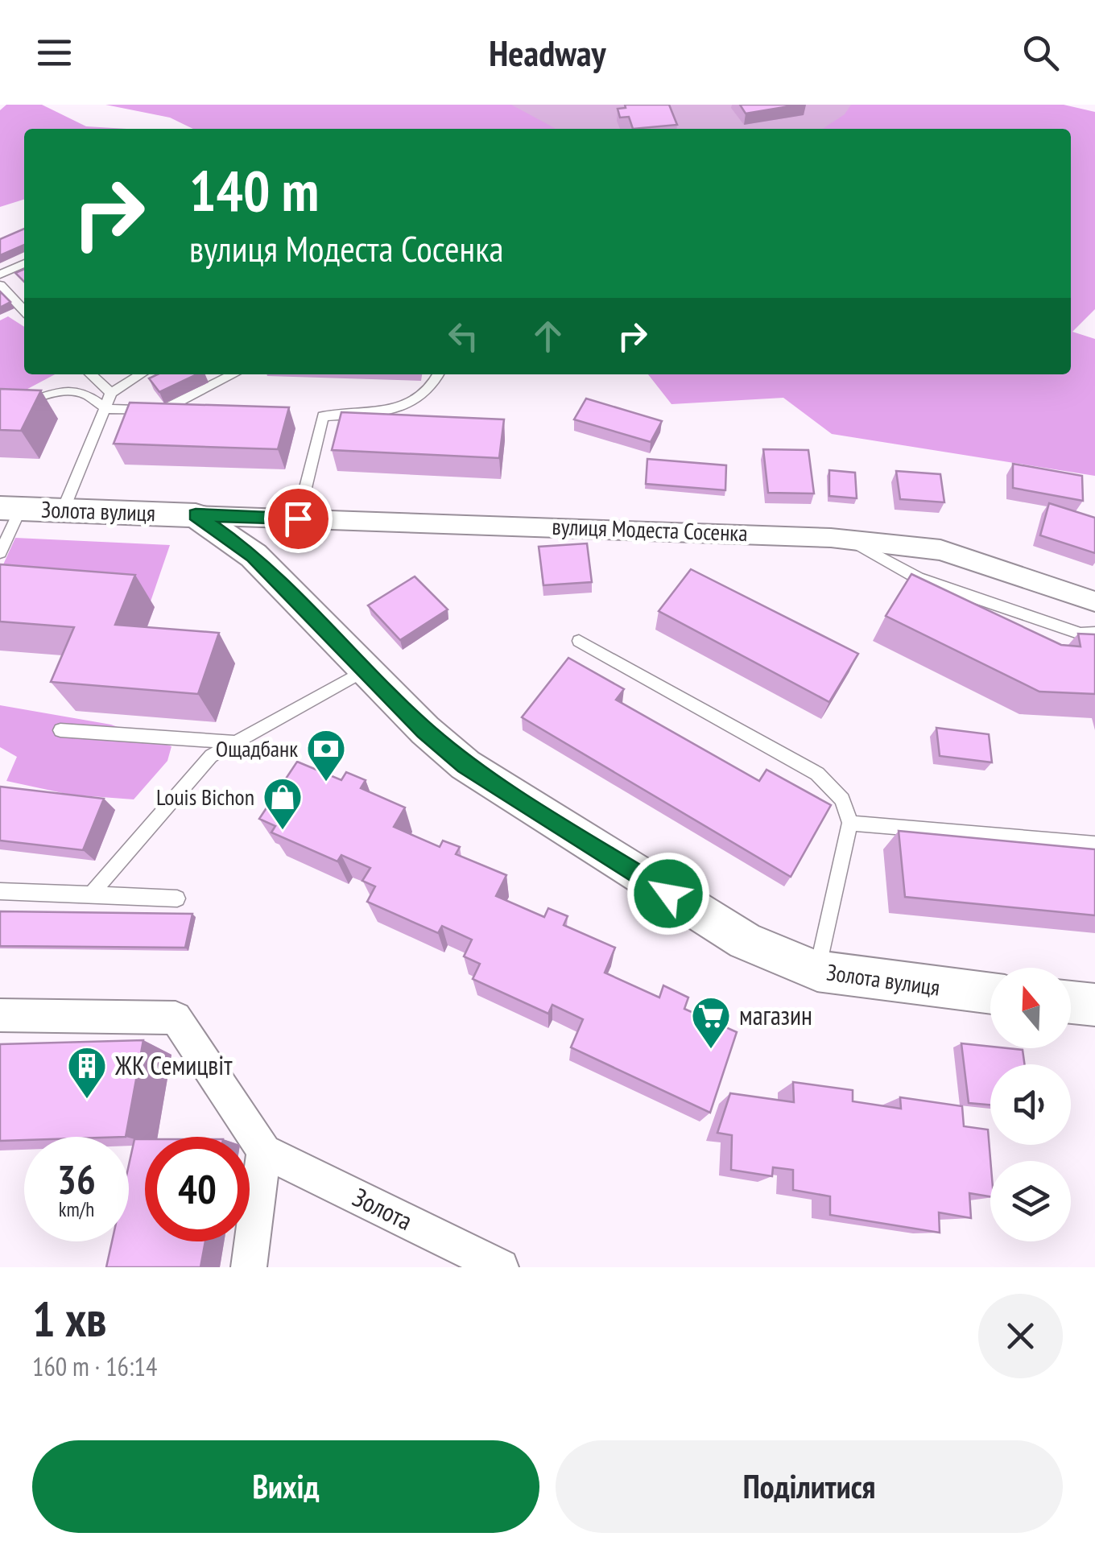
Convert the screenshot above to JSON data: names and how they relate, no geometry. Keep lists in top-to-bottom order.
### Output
{
  "streets": {
    "street": ["Золота вулиця", "вулиця Модеста Сосенка", "Золота"]
  },
  "crossings": [
    ["Золота вулиця", "вулиця Модеста Сосенка"]
  ],
  "places": {
    "bank": ["Ощадбанк"],
    "shop": ["Louis Bichon"],
    "supermarket": ["магазин"],
    "building": ["ЖК Семицвіт"]
  },
  "north": "top",
  "page": {
    "header": "Headway",
    "turn": ["140 m", "вулиця Модеста Сосенка"],
    "speed": "36 km/h",
    "limit": "40",
    "heading": ["1 хв", "160 m · 16:14"],
    "buttons": ["Вихід", "Поділитися"]
  }
}
